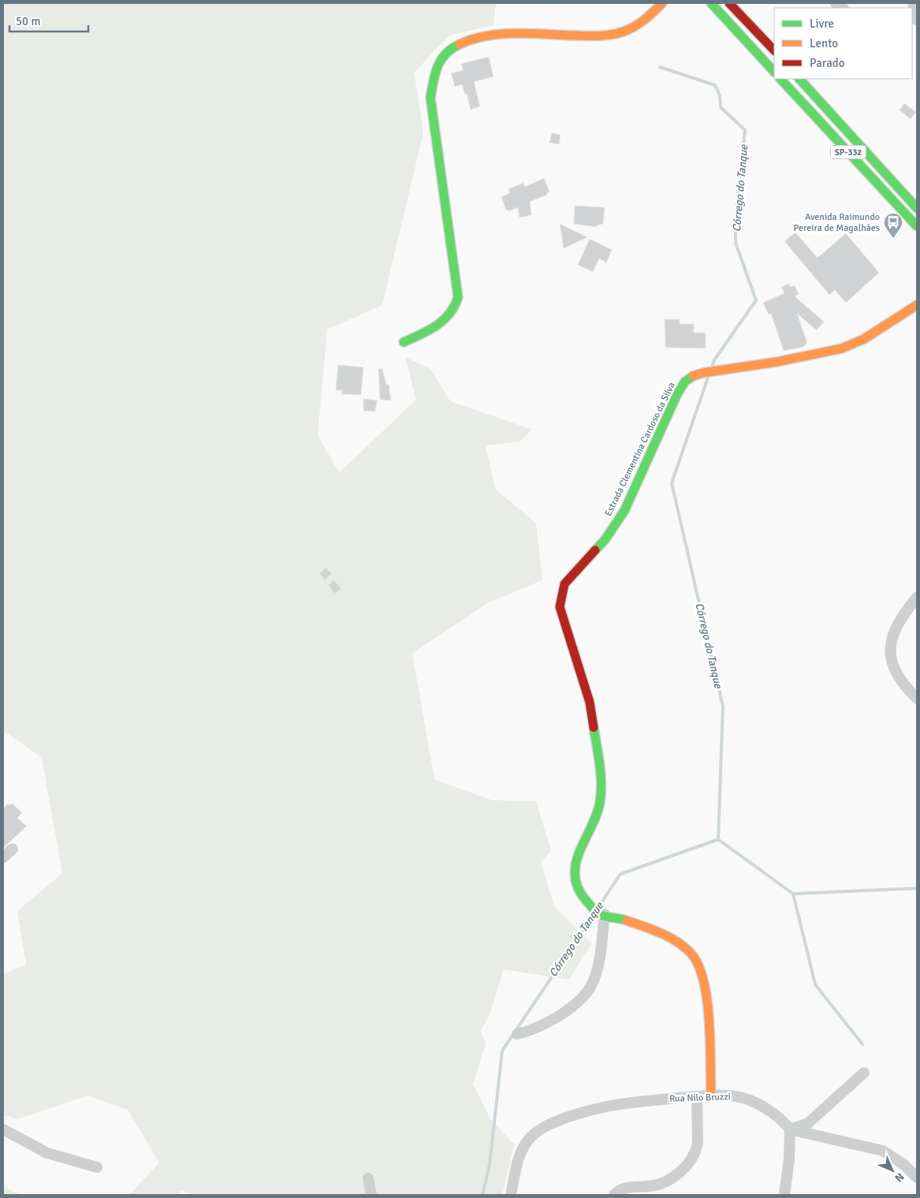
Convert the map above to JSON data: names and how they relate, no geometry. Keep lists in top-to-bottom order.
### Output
{
  "streets": {
    "street": ["SP-332", "Estrada Clementina Cardoso da Silva", "Rua Nilo Bruzzi"]
  },
  "crossings": [
    ["Estrada Clementina Cardoso da Silva", "Rua Nilo Bruzzi"]
  ],
  "water": ["Córrego do Tanque"],
  "places": {
    "bus stop": ["Avenida Raimundo Pereira de Magalhães"]
  },
  "legend": ["Livre", "Lento", "Parado"],
  "scale_bar": "50 m",
  "north": "bottom right"
}
